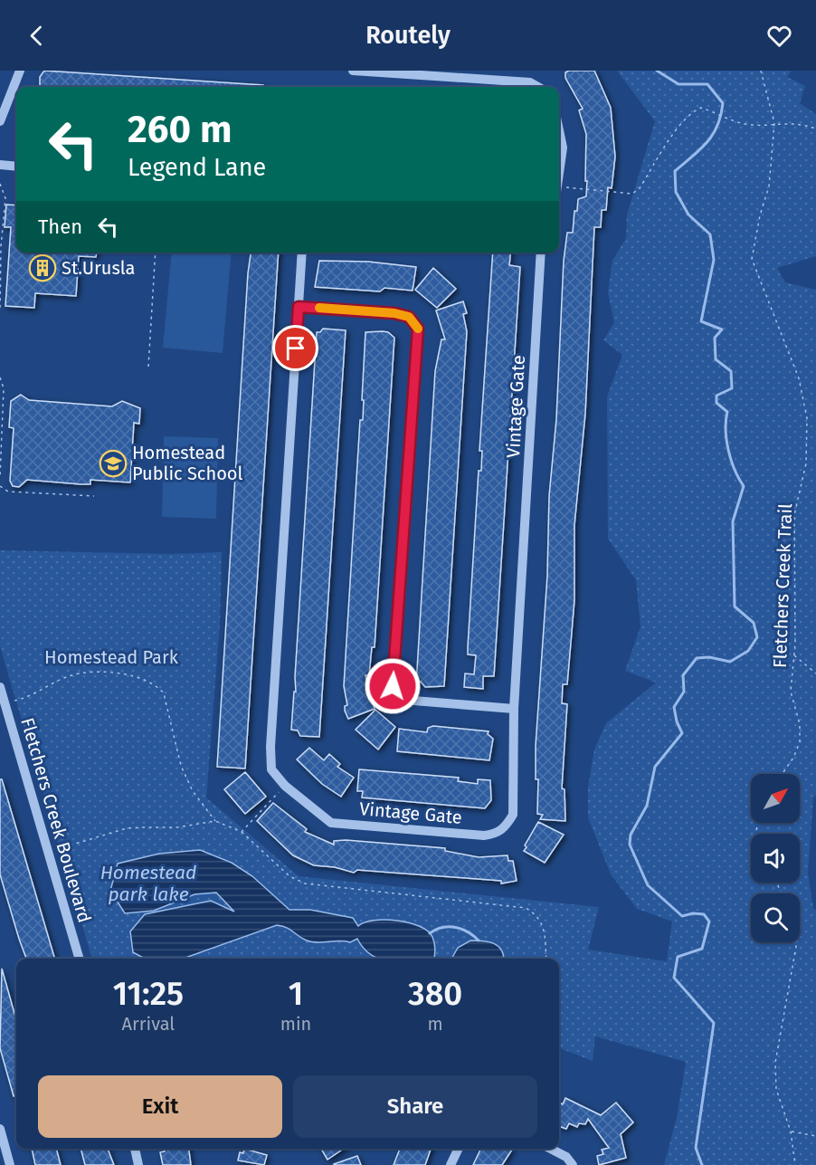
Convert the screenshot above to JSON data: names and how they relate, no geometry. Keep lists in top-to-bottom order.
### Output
{
  "streets": {
    "street": ["Vintage Gate", "Fletchers Creek Boulevard"],
    "path": ["Fletchers Creek Trail"]
  },
  "water": ["Homestead park lake"],
  "parks": ["Homestead Park"],
  "places": {
    "building": ["St.Urusla"],
    "school or university": ["Homestead Public School"]
  },
  "north": "top right",
  "page": {
    "header": "Routely",
    "turn": ["260 m", "Legend Lane"],
    "then": "Then",
    "eta": [
      "11:25",
      "Arrival",
      "1",
      "min",
      "380",
      "m"
    ],
    "buttons": ["Exit", "Share"]
  }
}
